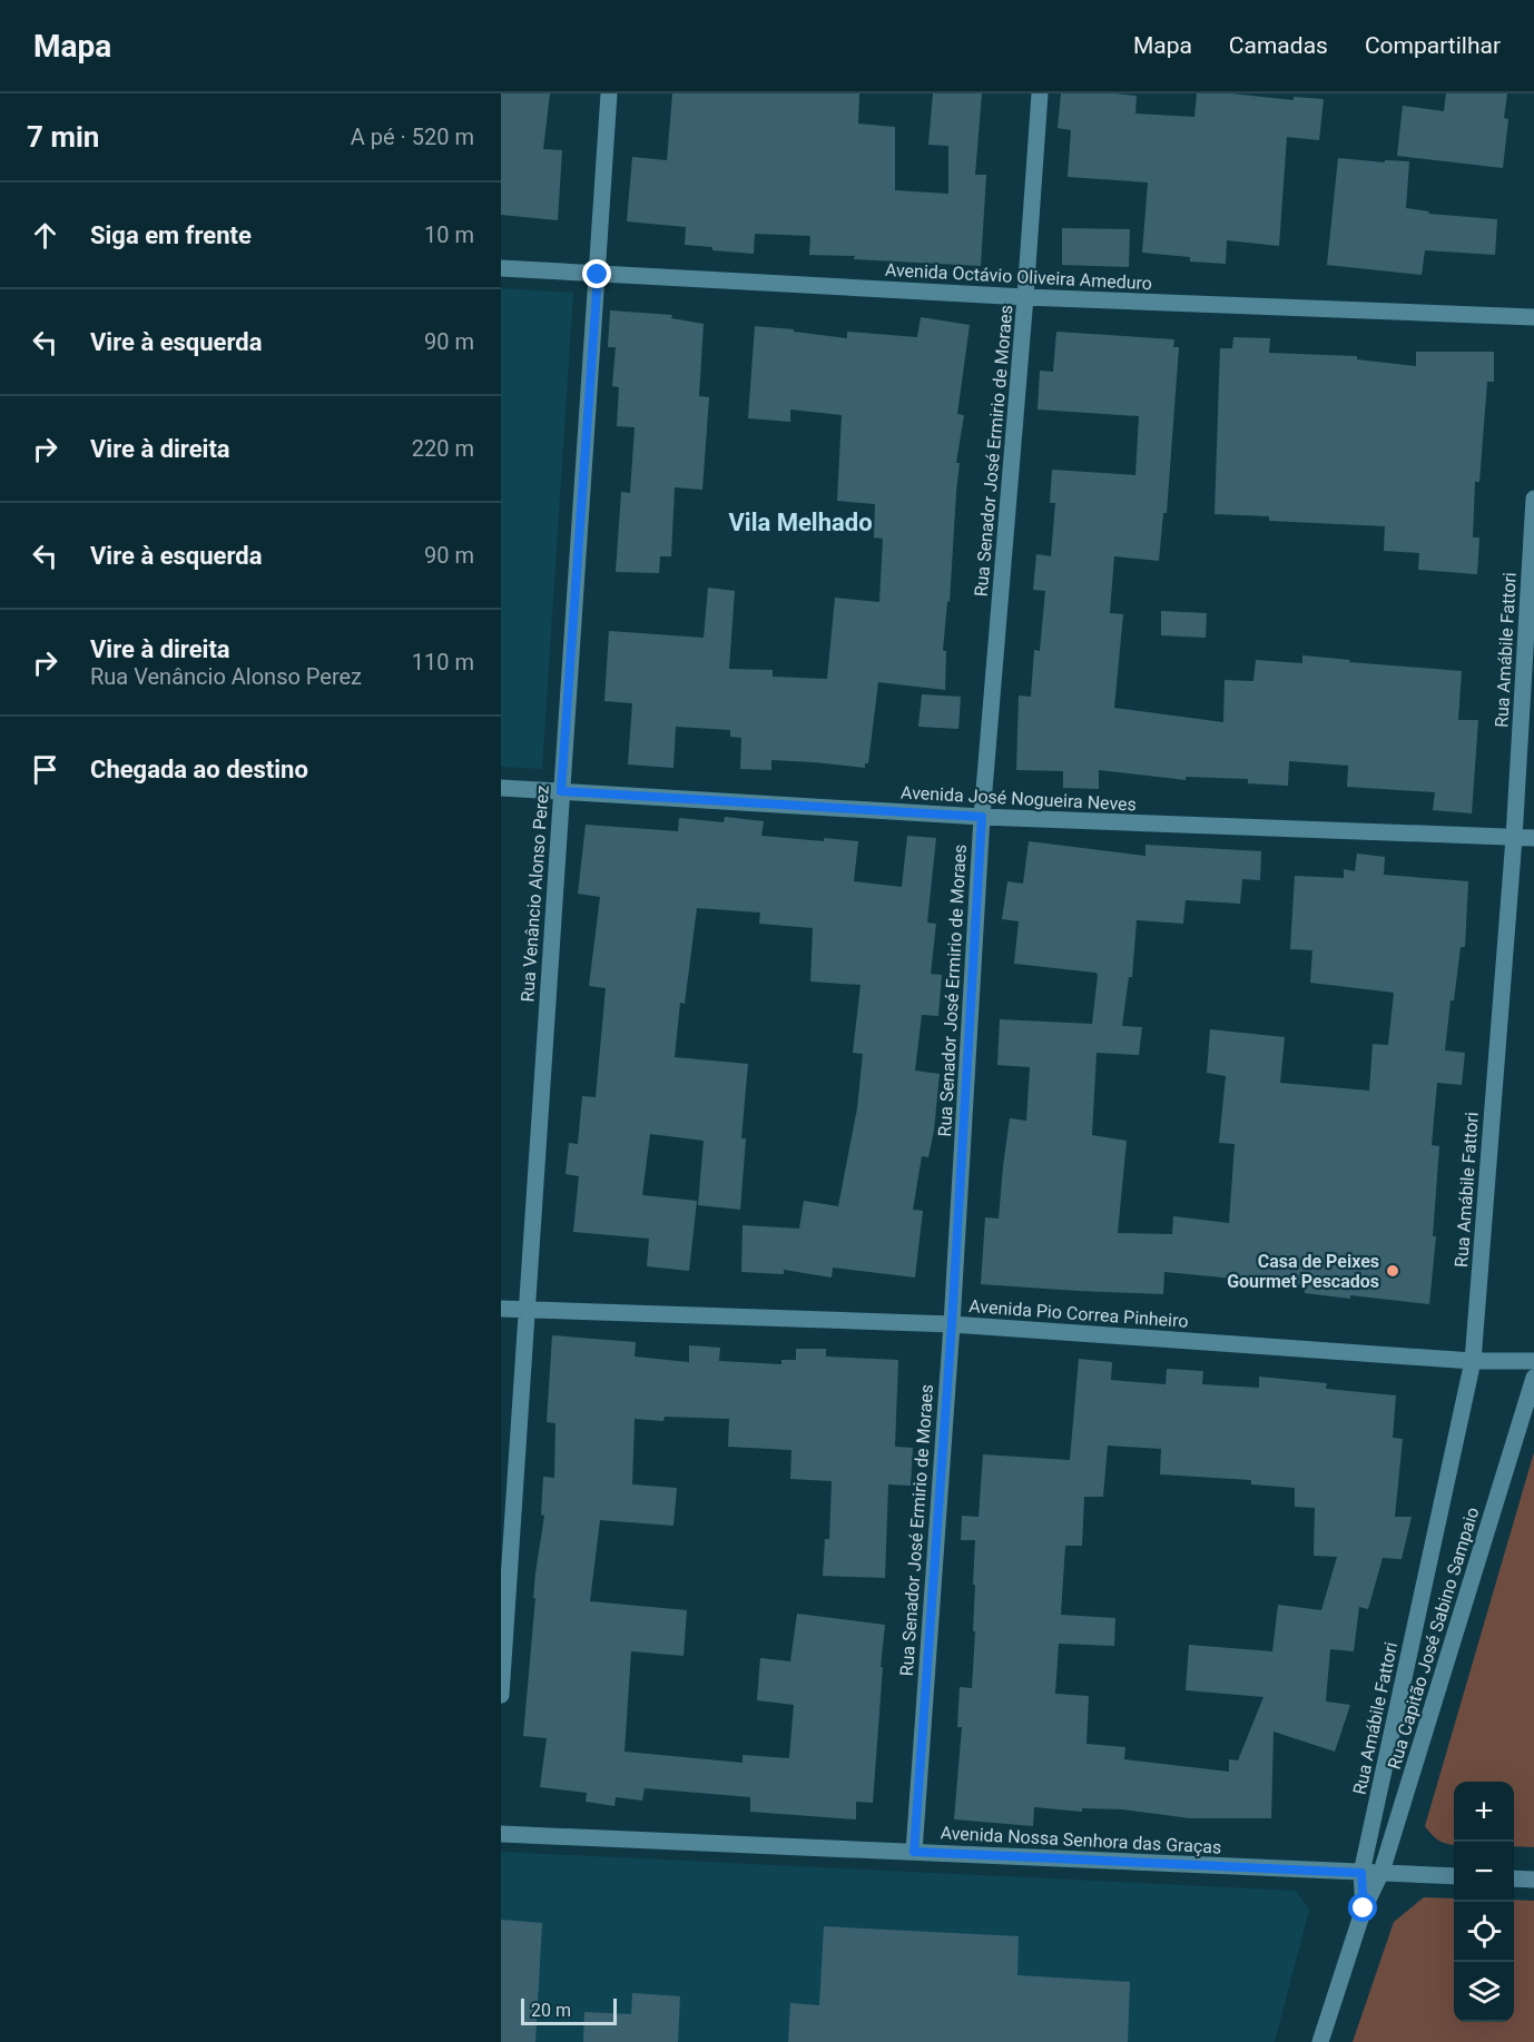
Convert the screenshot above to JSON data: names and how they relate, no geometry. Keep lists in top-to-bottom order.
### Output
{
  "streets": {
    "street": [
      "Avenida Octávio Oliveira Ameduro",
      "Rua Senador José Ermirio de Moraes",
      "Rua Amábile Fattori",
      "Avenida José Nogueira Neves",
      "Rua Venâncio Alonso Perez",
      "Avenida Pio Correa Pinheiro",
      "Rua Capitão José Sabino Sampaio",
      "Avenida Nossa Senhora das Graças"
    ]
  },
  "crossings": [
    ["Avenida Octávio Oliveira Ameduro", "Rua Senador José Ermirio de Moraes"],
    ["Avenida Octávio Oliveira Ameduro", "Rua Venâncio Alonso Perez"],
    ["Rua Senador José Ermirio de Moraes", "Avenida José Nogueira Neves"],
    ["Rua Senador José Ermirio de Moraes", "Avenida Pio Correa Pinheiro"],
    ["Rua Senador José Ermirio de Moraes", "Avenida Nossa Senhora das Graças"],
    ["Rua Amábile Fattori", "Avenida José Nogueira Neves"],
    ["Rua Amábile Fattori", "Avenida Pio Correa Pinheiro"],
    ["Rua Amábile Fattori", "Rua Capitão José Sabino Sampaio"],
    ["Rua Amábile Fattori", "Avenida Nossa Senhora das Graças"],
    ["Avenida José Nogueira Neves", "Rua Venâncio Alonso Perez"],
    ["Rua Venâncio Alonso Perez", "Avenida Pio Correa Pinheiro"],
    ["Rua Capitão José Sabino Sampaio", "Avenida Nossa Senhora das Graças"]
  ],
  "districts": ["Vila Melhado"],
  "places": ["Casa de Peixes Gourmet Pescados"],
  "scale_bar": "20 m",
  "page": {
    "header": "Mapa",
    "nav": ["Mapa", "Camadas", "Compartilhar"],
    "heading": ["7 min", "A pé · 520 m"],
    "list": [
      ["Siga em frente", "10 m"],
      ["Vire à esquerda", "90 m"],
      ["Vire à direita", "220 m"],
      ["Vire à esquerda", "90 m"],
      ["Vire à direita", "Rua Venâncio Alonso Perez", "110 m"],
      "Chegada ao destino"
    ],
    "map_buttons": ["+", "−"],
    "scale": "20 m"
  }
}
